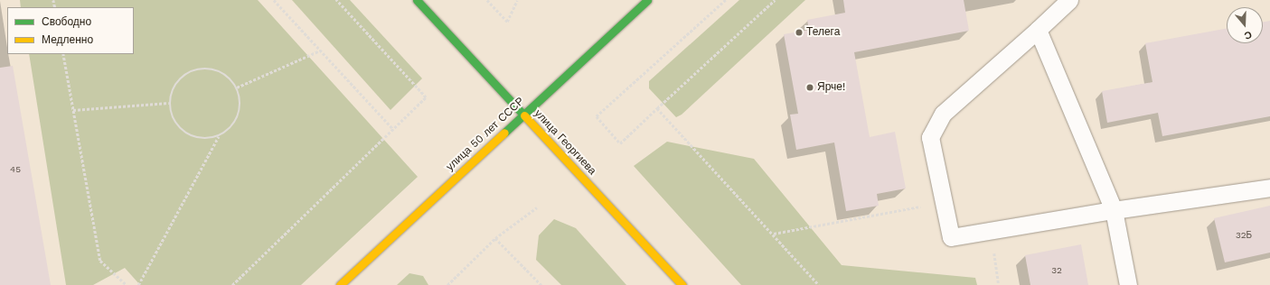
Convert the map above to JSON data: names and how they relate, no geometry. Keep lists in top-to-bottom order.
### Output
{
  "streets": {
    "street": ["улица 50 лет СССР", "улица Георгиева"]
  },
  "crossings": [
    ["улица 50 лет СССР", "улица Георгиева"]
  ],
  "places": ["Телега", "Ярче!"],
  "house_numbers": ["45", "32Б", "32"],
  "legend": ["Свободно", "Медленно"],
  "north": "bottom"
}
